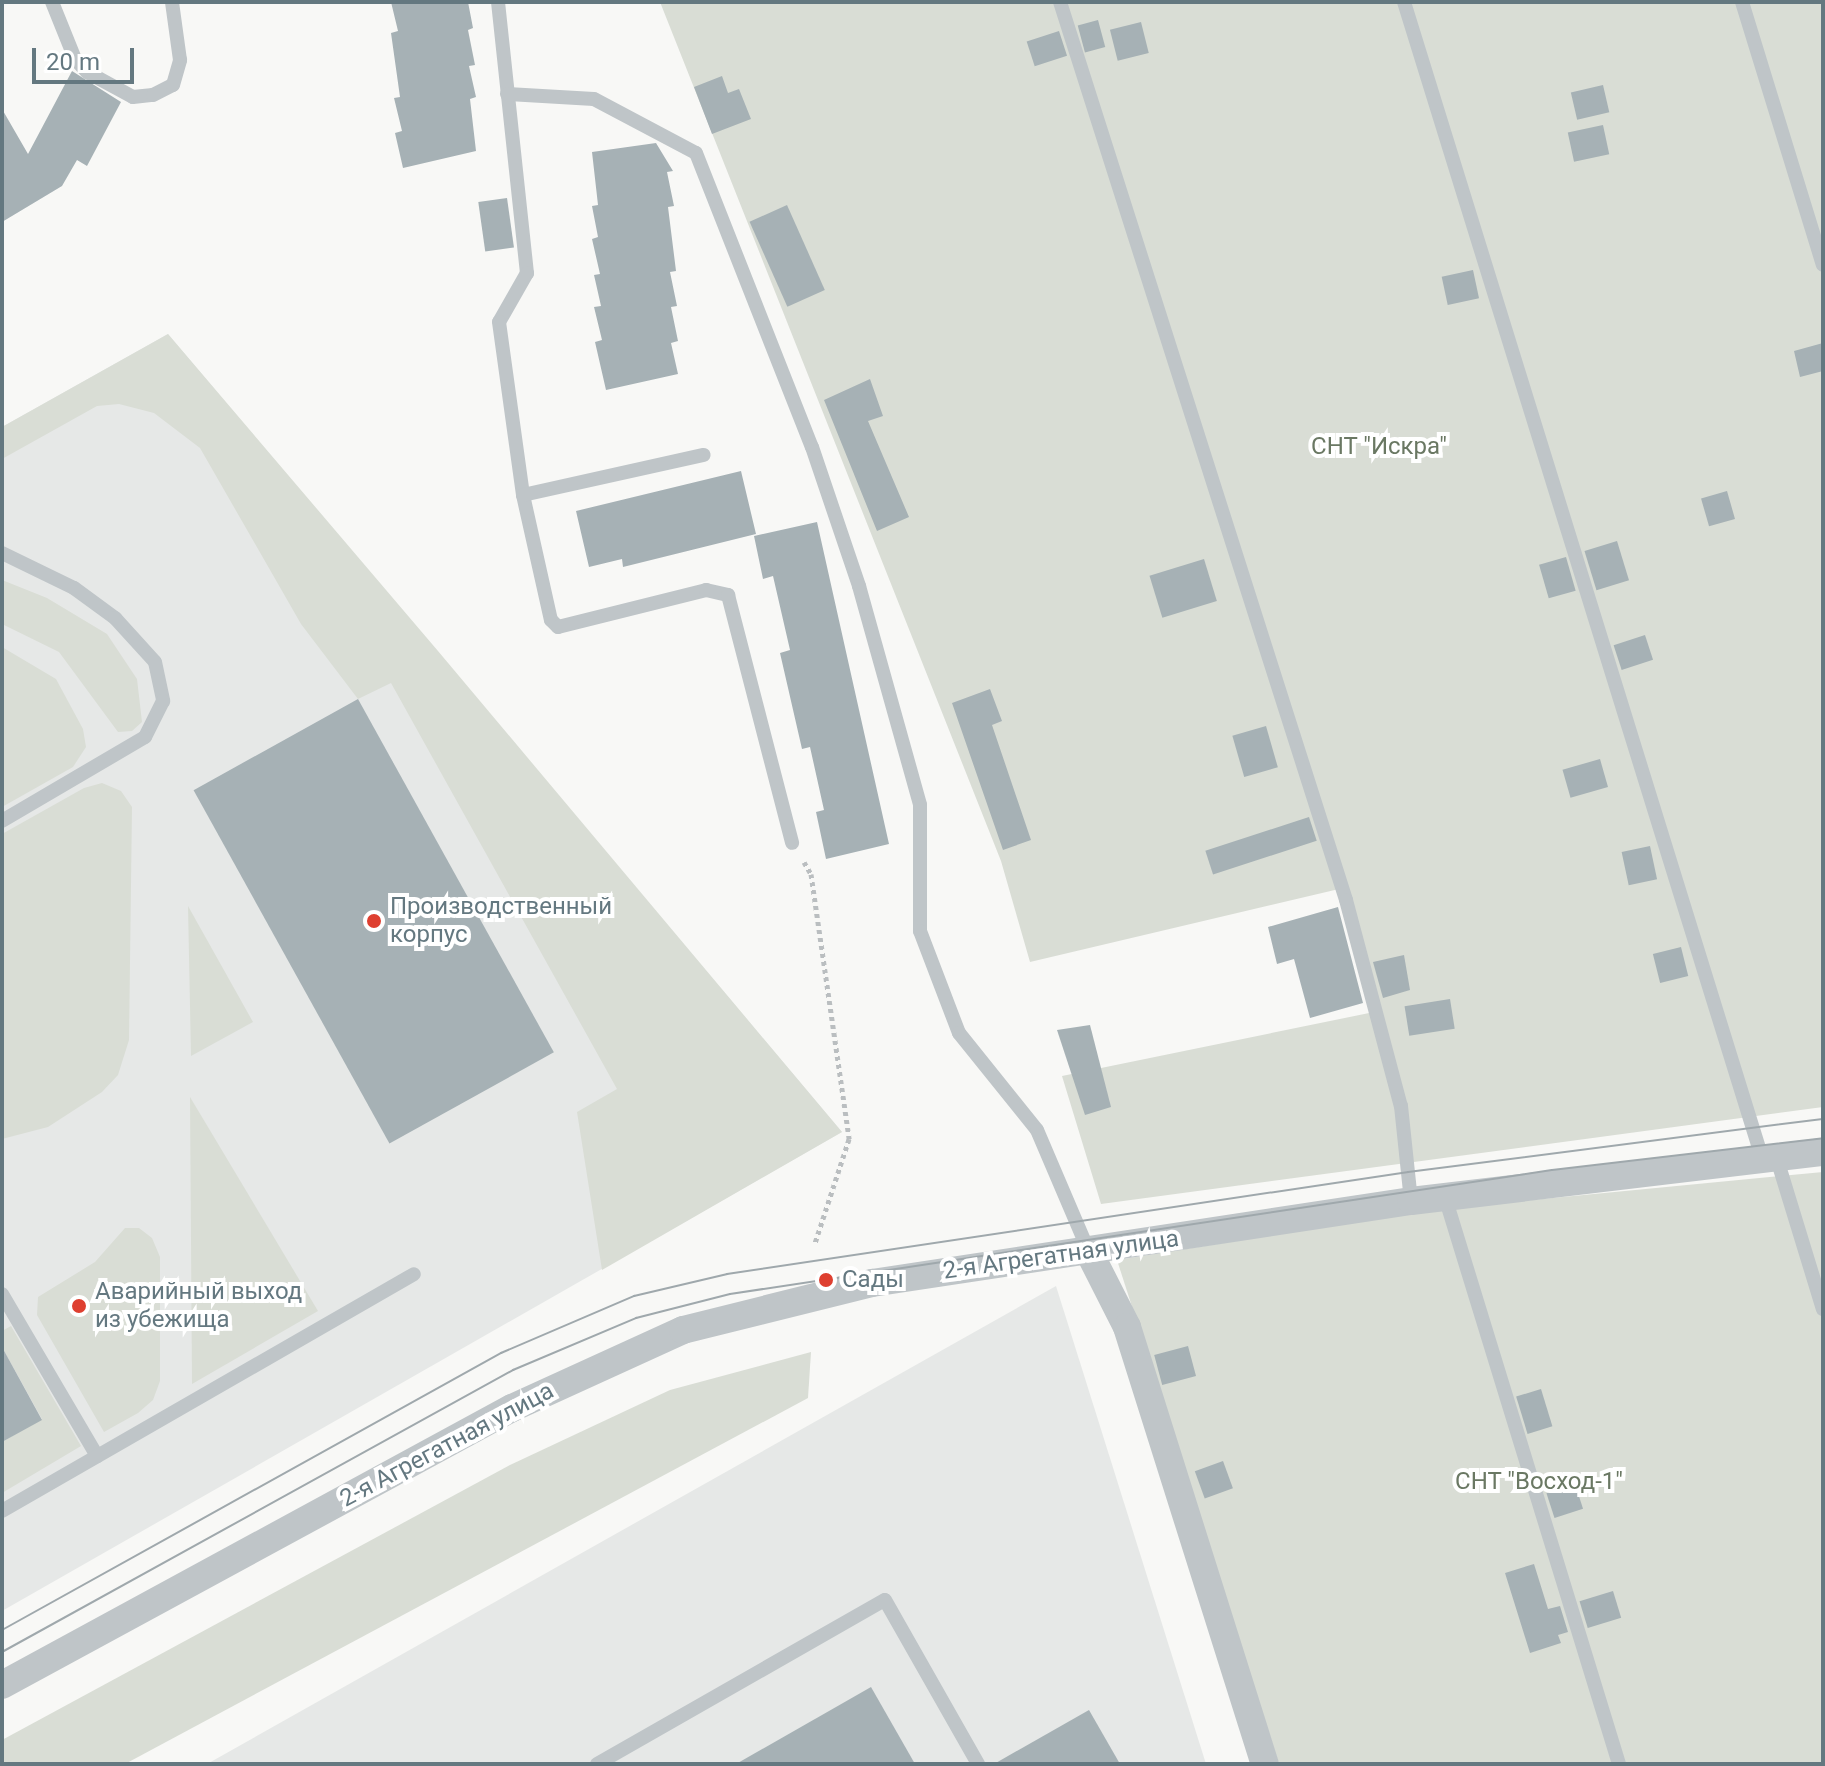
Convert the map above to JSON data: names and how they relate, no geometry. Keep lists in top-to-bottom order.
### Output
{
  "streets": {
    "street": ["2-я Агрегатная улица"]
  },
  "parks": ["СНТ \"Искра\"", "СНТ \"Восход-1\""],
  "places": ["Производственный корпус", "Сады", "Аварийный выход из убежища"],
  "scale_bar": "20 m"
}
